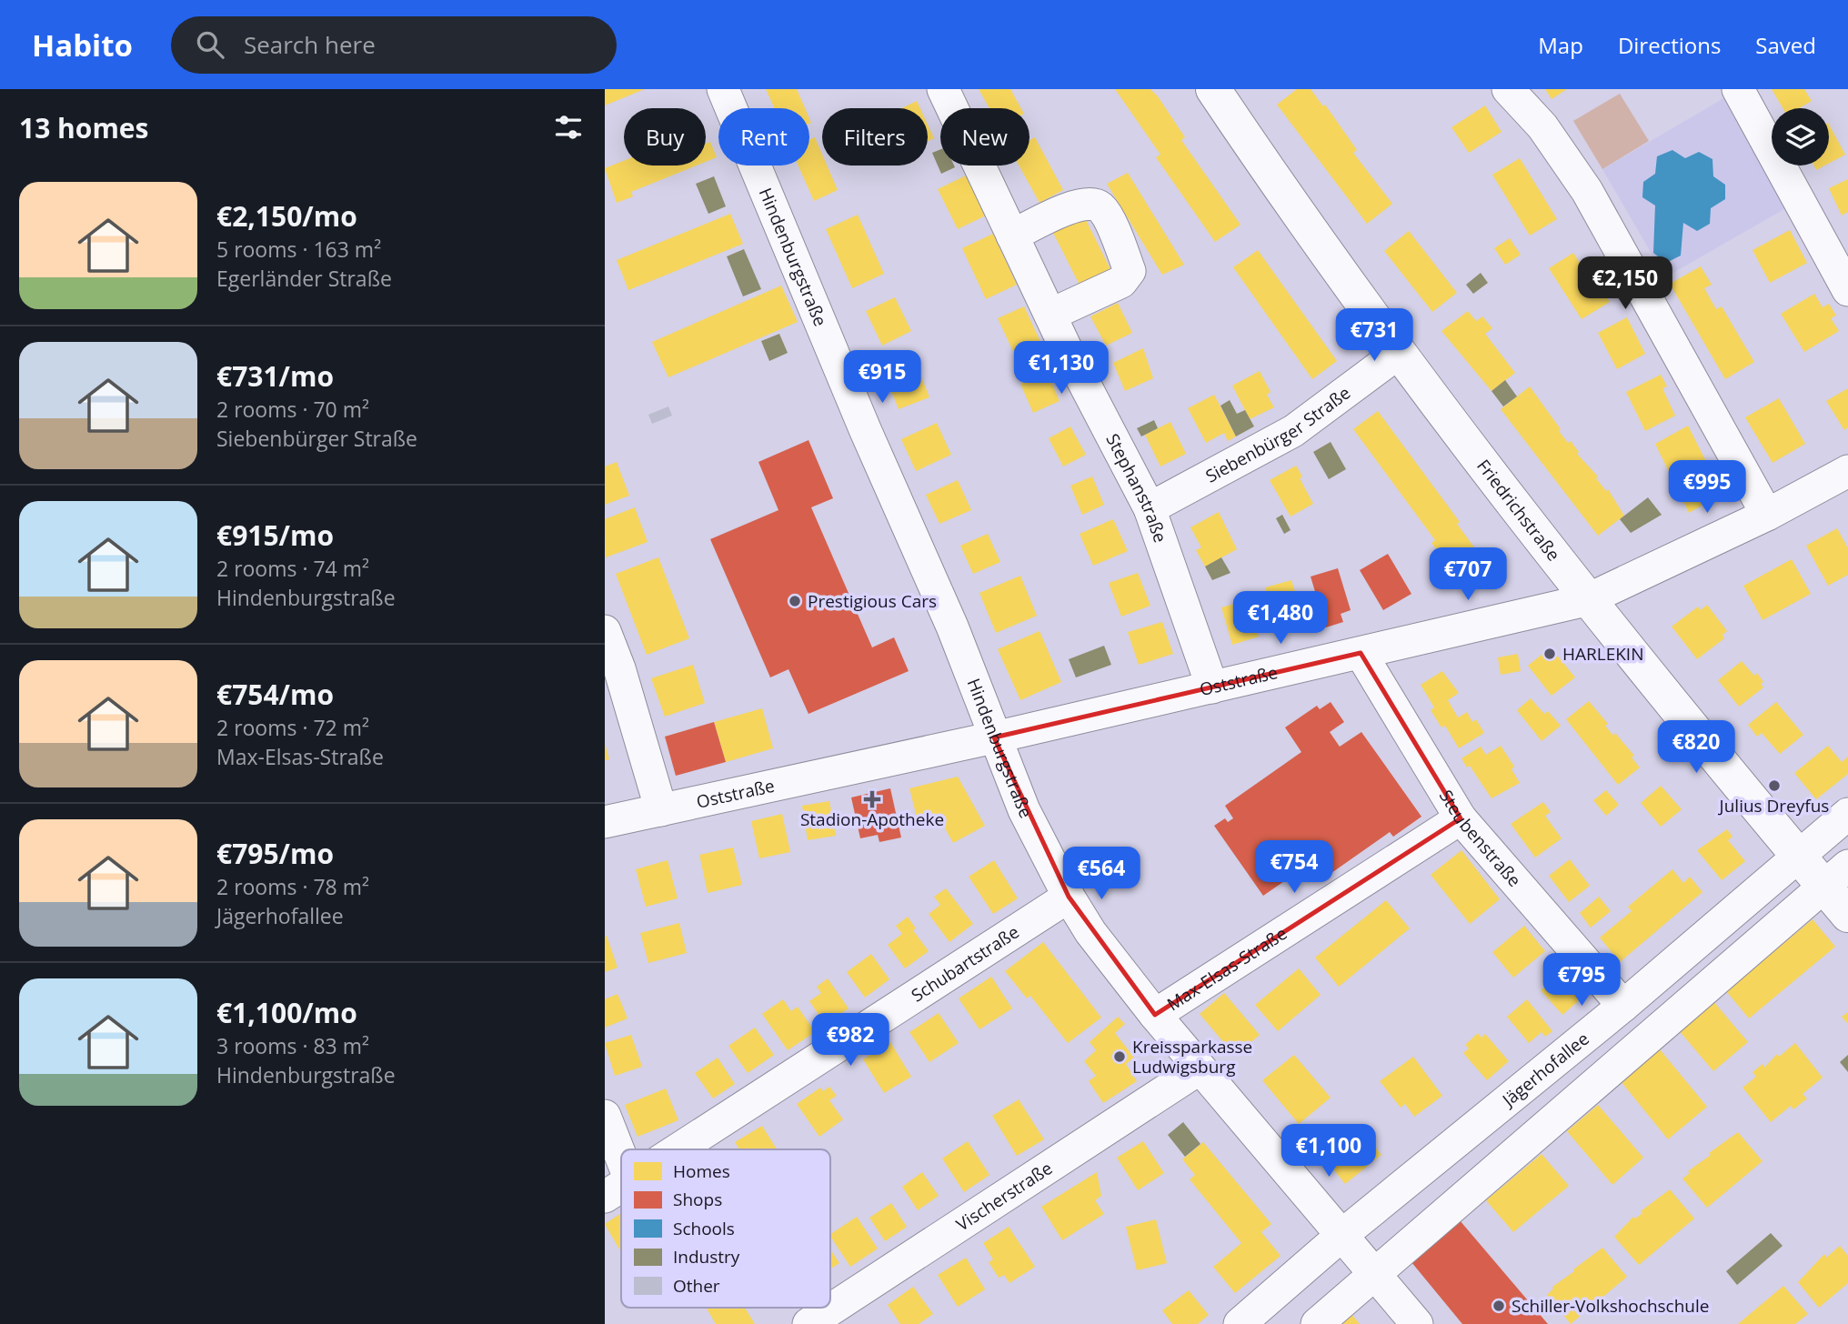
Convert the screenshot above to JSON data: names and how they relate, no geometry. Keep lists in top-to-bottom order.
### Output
{
  "streets": {
    "main road": ["Friedrichstraße"],
    "street": [
      "Hindenburgstraße",
      "Siebenbürger Straße",
      "Stephanstraße",
      "Oststraße",
      "Steubenstraße",
      "Schubartstraße",
      "Max-Elsas-Straße",
      "Jägerhofallee",
      "Vischerstraße"
    ]
  },
  "crossings": [
    ["Hindenburgstraße", "Oststraße"],
    ["Hindenburgstraße", "Schubartstraße"],
    ["Hindenburgstraße", "Max-Elsas-Straße"],
    ["Hindenburgstraße", "Jägerhofallee"],
    ["Hindenburgstraße", "Vischerstraße"],
    ["Siebenbürger Straße", "Stephanstraße"],
    ["Siebenbürger Straße", "Friedrichstraße"],
    ["Stephanstraße", "Oststraße"],
    ["Friedrichstraße", "Oststraße"],
    ["Friedrichstraße", "Jägerhofallee"],
    ["Oststraße", "Steubenstraße"],
    ["Steubenstraße", "Max-Elsas-Straße"],
    ["Steubenstraße", "Jägerhofallee"]
  ],
  "places": {
    "other": [
      "Prestigious Cars",
      "HARLEKIN",
      "Julius Dreyfus",
      "Kreissparkasse Ludwigsburg",
      "Schiller-Volkshochschule"
    ],
    "health": ["Stadion-Apotheke"]
  },
  "legend": [
    "Homes",
    "Shops",
    "Schools",
    "Industry",
    "Other"
  ],
  "page": {
    "header": "Habito",
    "search": "Search here",
    "nav": ["Map", "Directions", "Saved"],
    "heading": "13 homes",
    "chip": [
      "Buy",
      "Rent",
      "Filters",
      "New"
    ],
    "list": [
      {
        "name": "€2,150/mo",
        "note": "5 rooms · 163 m² · Egerländer Straße"
      },
      {
        "name": "€731/mo",
        "note": "2 rooms · 70 m² · Siebenbürger Straße"
      },
      {
        "name": "€915/mo",
        "note": "2 rooms · 74 m² · Hindenburgstraße"
      },
      {
        "name": "€754/mo",
        "note": "2 rooms · 72 m² · Max-Elsas-Straße"
      },
      {
        "name": "€795/mo",
        "note": "2 rooms · 78 m² · Jägerhofallee"
      },
      {
        "name": "€1,100/mo",
        "note": "3 rooms · 83 m² · Hindenburgstraße"
      }
    ],
    "price": [
      "€2,150",
      "€731",
      "€1,130",
      "€915",
      "€995",
      "€707",
      "€1,480",
      "€820",
      "€754",
      "€564",
      "€795",
      "€982",
      "€1,100"
    ]
  }
}
